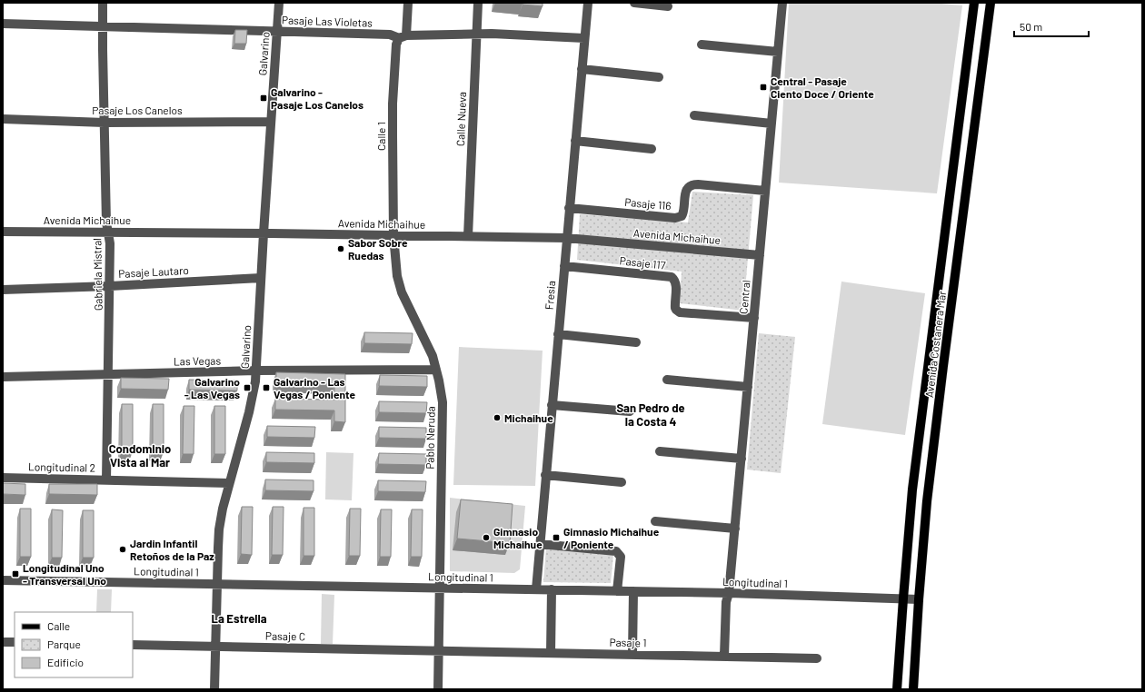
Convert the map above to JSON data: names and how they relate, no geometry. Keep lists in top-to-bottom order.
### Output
{
  "streets": {
    "main road": ["Avenida Costanera Mar"],
    "street": [
      "Pasaje Las Violetas",
      "Galvarino",
      "Pasaje Los Canelos",
      "Calle Nueva",
      "Calle 1",
      "Pasaje 116",
      "Avenida Michaihue",
      "Pasaje 117",
      "Pasaje Lautaro",
      "Gabriela Mistral",
      "Fresia",
      "Central",
      "Las Vegas",
      "Pablo Neruda",
      "Longitudinal 2",
      "Longitudinal 1",
      "Pasaje C",
      "Pasaje 1"
    ]
  },
  "crossings": [
    ["Pasaje Las Violetas", "Galvarino"],
    ["Pasaje Las Violetas", "Calle Nueva"],
    ["Pasaje Las Violetas", "Calle 1"],
    ["Pasaje Las Violetas", "Gabriela Mistral"],
    ["Pasaje Las Violetas", "Fresia"],
    ["Galvarino", "Pasaje Los Canelos"],
    ["Galvarino", "Avenida Michaihue"],
    ["Galvarino", "Pasaje Lautaro"],
    ["Galvarino", "Las Vegas"],
    ["Galvarino", "Longitudinal 2"],
    ["Galvarino", "Longitudinal 1"],
    ["Galvarino", "Pasaje C"],
    ["Pasaje Los Canelos", "Gabriela Mistral"],
    ["Calle Nueva", "Avenida Michaihue"],
    ["Calle 1", "Avenida Michaihue"],
    ["Calle 1", "Pablo Neruda"],
    ["Pasaje 116", "Fresia"],
    ["Pasaje 116", "Central"],
    ["Avenida Michaihue", "Gabriela Mistral"],
    ["Avenida Michaihue", "Fresia"],
    ["Avenida Michaihue", "Central"],
    ["Avenida Michaihue", "Pablo Neruda"],
    ["Pasaje 117", "Fresia"],
    ["Pasaje 117", "Central"],
    ["Pasaje Lautaro", "Gabriela Mistral"],
    ["Gabriela Mistral", "Las Vegas"],
    ["Gabriela Mistral", "Longitudinal 2"],
    ["Fresia", "Longitudinal 1"],
    ["Central", "Longitudinal 1"],
    ["Central", "Pasaje 1"],
    ["Avenida Costanera Mar", "Longitudinal 1"],
    ["Las Vegas", "Pablo Neruda"],
    ["Pablo Neruda", "Longitudinal 1"],
    ["Pablo Neruda", "Pasaje C"],
    ["Pablo Neruda", "Pasaje 1"],
    ["Pasaje C", "Pasaje 1"]
  ],
  "districts": ["San Pedro de la Costa 4", "Condominio Vista al Mar", "La Estrella"],
  "places": {
    "transit": [
      "Central - Pasaje Ciento Doce / Oriente",
      "Galvarino - Pasaje Los Canelos",
      "Galvarino - Las Vegas",
      "Galvarino - Las Vegas / Poniente",
      "Gimnasio Michaihue / Poniente",
      "Longitudinal Uno - Transversal Uno"
    ],
    "other": [
      "Sabor Sobre Ruedas",
      "Michaihue",
      "Gimnasio Michaihue",
      "Jardin Infantil Retoños de la Paz"
    ]
  },
  "legend": ["Calle", "Parque", "Edificio"],
  "scale_bar": "50 m"
}
